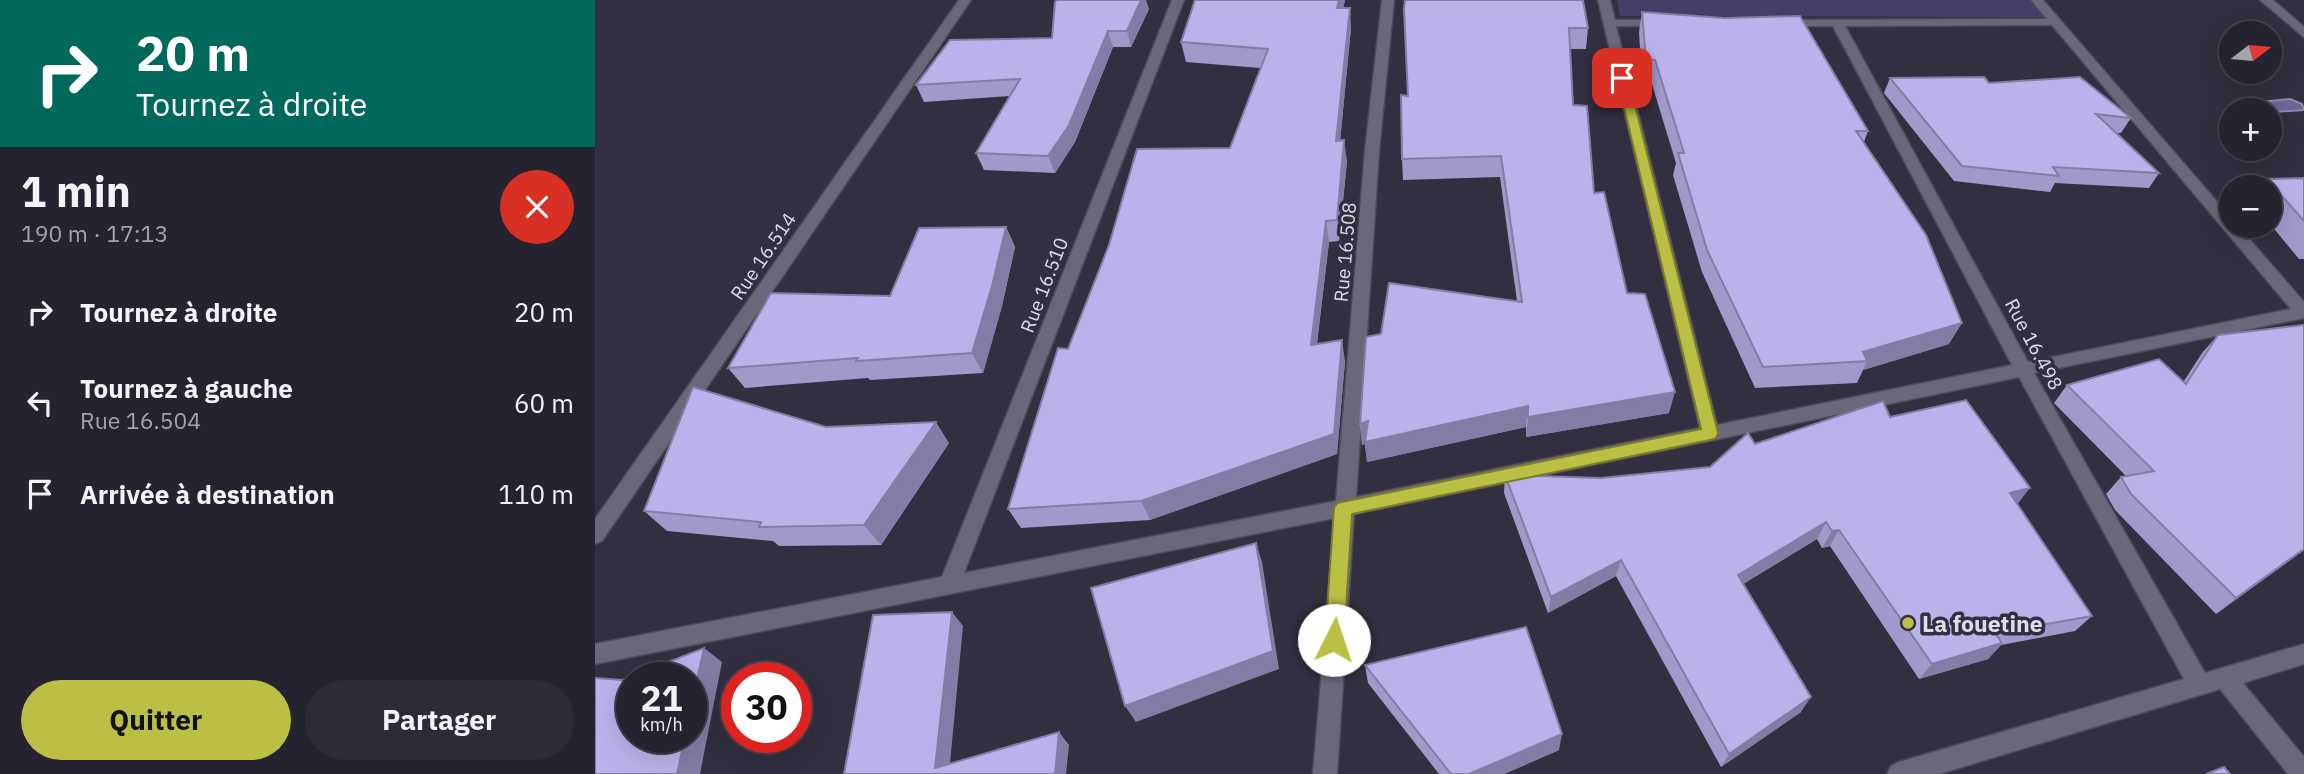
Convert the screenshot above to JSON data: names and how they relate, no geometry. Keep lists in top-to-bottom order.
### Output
{
  "streets": {
    "street": [
      "Rue 16.508",
      "Rue 16.514",
      "Rue 16.510",
      "Rue 16.498"
    ]
  },
  "places": ["La fouetine"],
  "north": "right",
  "page": {
    "turn": ["20 m", "Tournez à droite"],
    "map_buttons": ["+", "−"],
    "heading": ["1 min", "190 m · 17:13"],
    "list": [
      {
        "name": "Tournez à droite",
        "value": "20 m"
      },
      {
        "name": "Tournez à gauche",
        "note": "Rue 16.504",
        "value": "60 m"
      },
      {
        "name": "Arrivée à destination",
        "value": "110 m"
      }
    ],
    "speed": "21 km/h",
    "limit": "30",
    "buttons": ["Quitter", "Partager"]
  }
}
